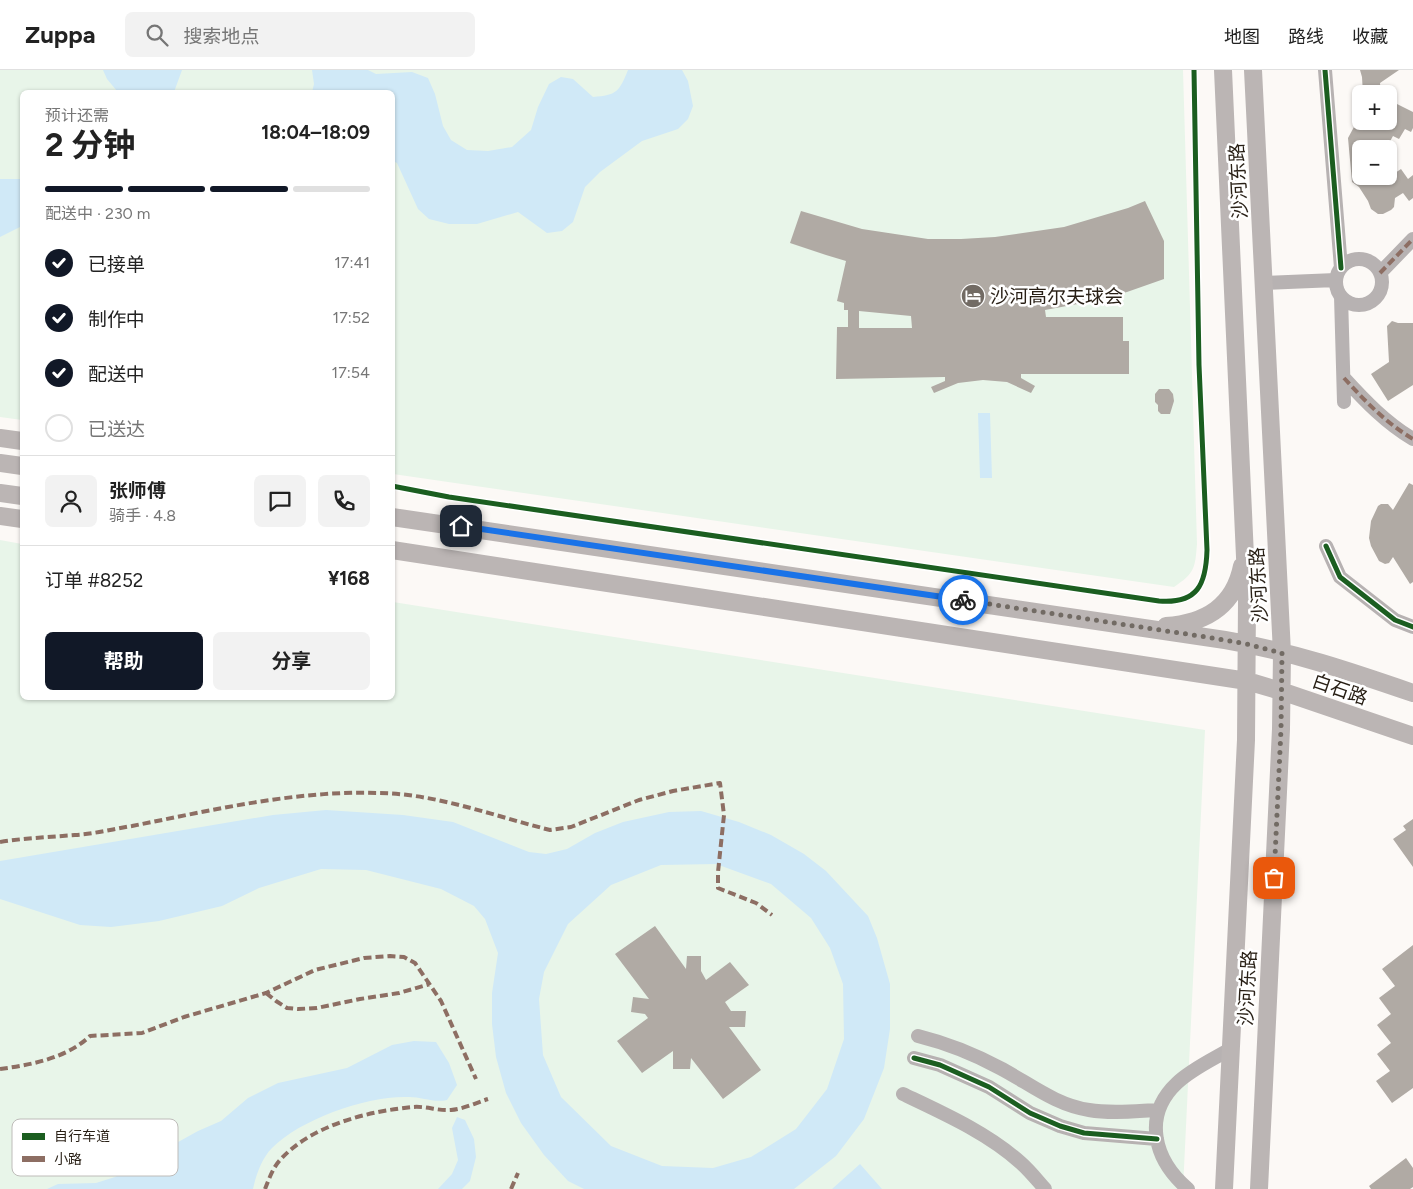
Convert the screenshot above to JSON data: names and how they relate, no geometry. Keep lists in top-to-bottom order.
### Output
{
  "streets": {
    "main road": ["沙河东路", "白石路"]
  },
  "crossings": [
    ["沙河东路", "白石路"]
  ],
  "places": {
    "hotel": ["沙河高尔夫球会"]
  },
  "legend": ["自行车道", "小路"],
  "page": {
    "header": "Zuppa",
    "search": "搜索地点",
    "nav": ["地图", "路线", "收藏"],
    "map_buttons": ["+", "−"],
    "heading": ["2 分钟", "预计还需", "18:04–18:09"],
    "panel": [
      "张师傅",
      "骑手 · 4.8",
      "订单 #8252",
      "¥168"
    ],
    "bar": "配送中 · 230 m",
    "list": [
      ["已接单", "17:41"],
      ["制作中", "17:52"],
      ["配送中", "17:54"],
      "已送达"
    ],
    "buttons": ["帮助", "分享"]
  }
}
